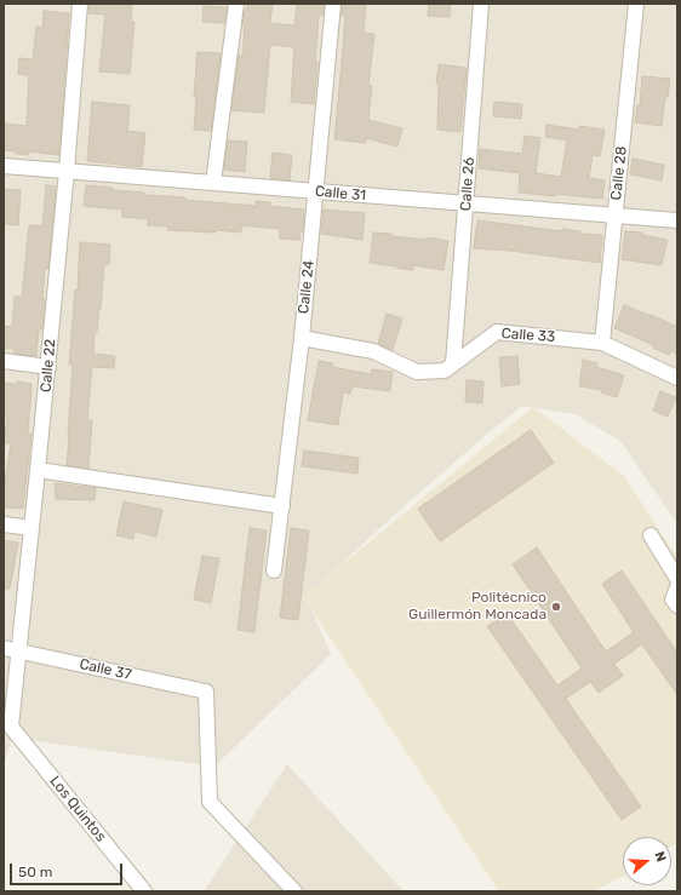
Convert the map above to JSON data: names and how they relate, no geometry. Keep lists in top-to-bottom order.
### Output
{
  "streets": {
    "street": [
      "Calle 28",
      "Calle 26",
      "Calle 31",
      "Calle 24",
      "Calle 33",
      "Calle 22",
      "Calle 37",
      "Los Quintos"
    ]
  },
  "crossings": [
    ["Calle 28", "Calle 31"],
    ["Calle 28", "Calle 33"],
    ["Calle 26", "Calle 31"],
    ["Calle 26", "Calle 33"],
    ["Calle 31", "Calle 24"],
    ["Calle 31", "Calle 22"],
    ["Calle 24", "Calle 33"],
    ["Calle 22", "Calle 37"],
    ["Calle 22", "Los Quintos"]
  ],
  "places": ["Politécnico Guillermón Moncada"],
  "scale_bar": "50 m",
  "north": "right"
}
